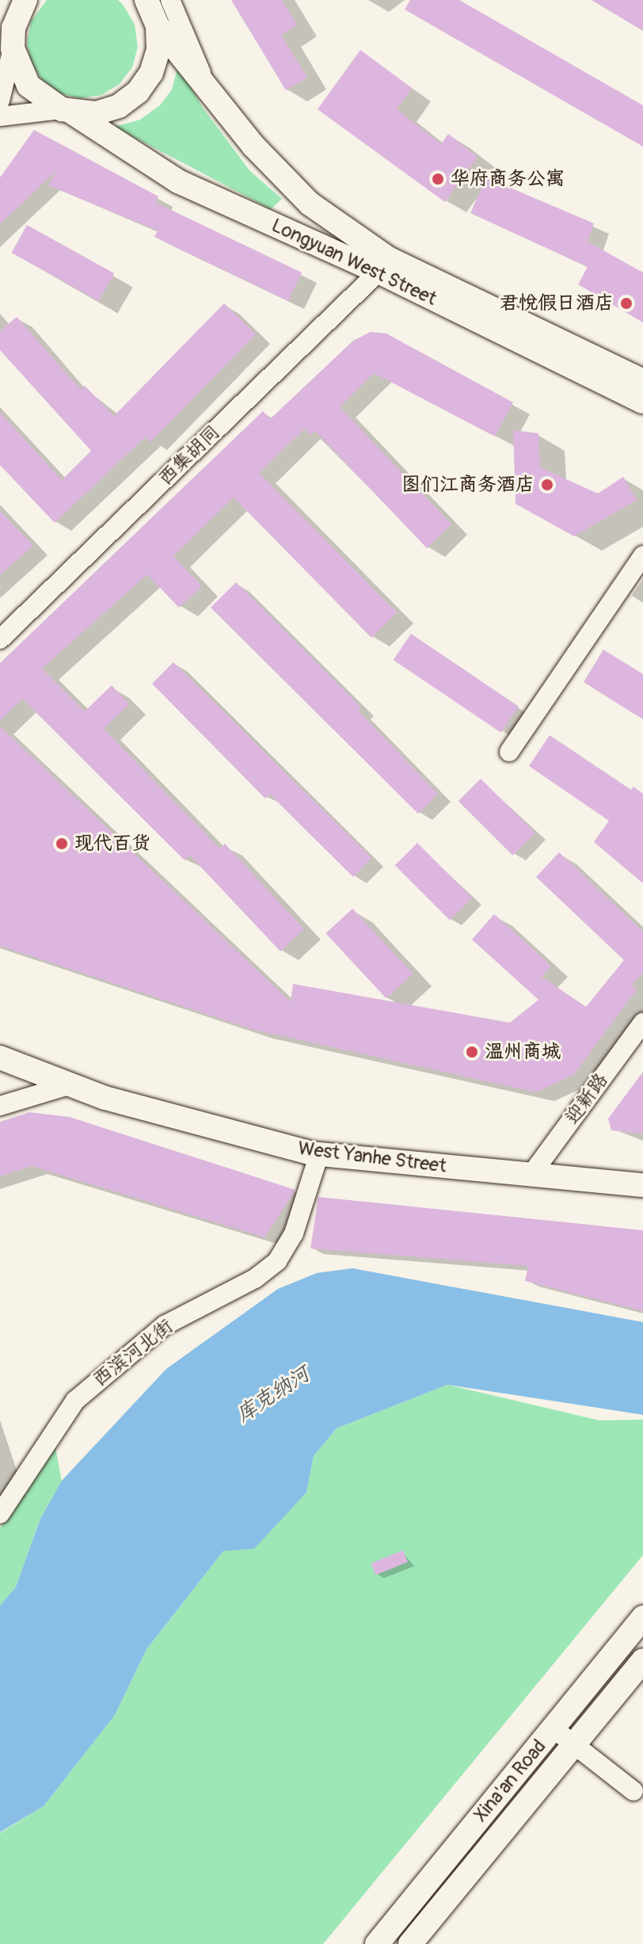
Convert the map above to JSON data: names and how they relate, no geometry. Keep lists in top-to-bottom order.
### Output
{
  "streets": {
    "main road": ["Longyuan West Street", "West Yanhe Street", "Xina'an Road"],
    "street": ["西集胡同", "迎新路", "西滨河北街"]
  },
  "crossings": [
    ["Longyuan West Street", "西集胡同"],
    ["迎新路", "West Yanhe Street"],
    ["West Yanhe Street", "西滨河北街"]
  ],
  "water": ["库克纳河"],
  "places": [
    "华府商务公寓",
    "君悦假日酒店",
    "图们江商务酒店",
    "现代百货",
    "温州商城"
  ]
}
